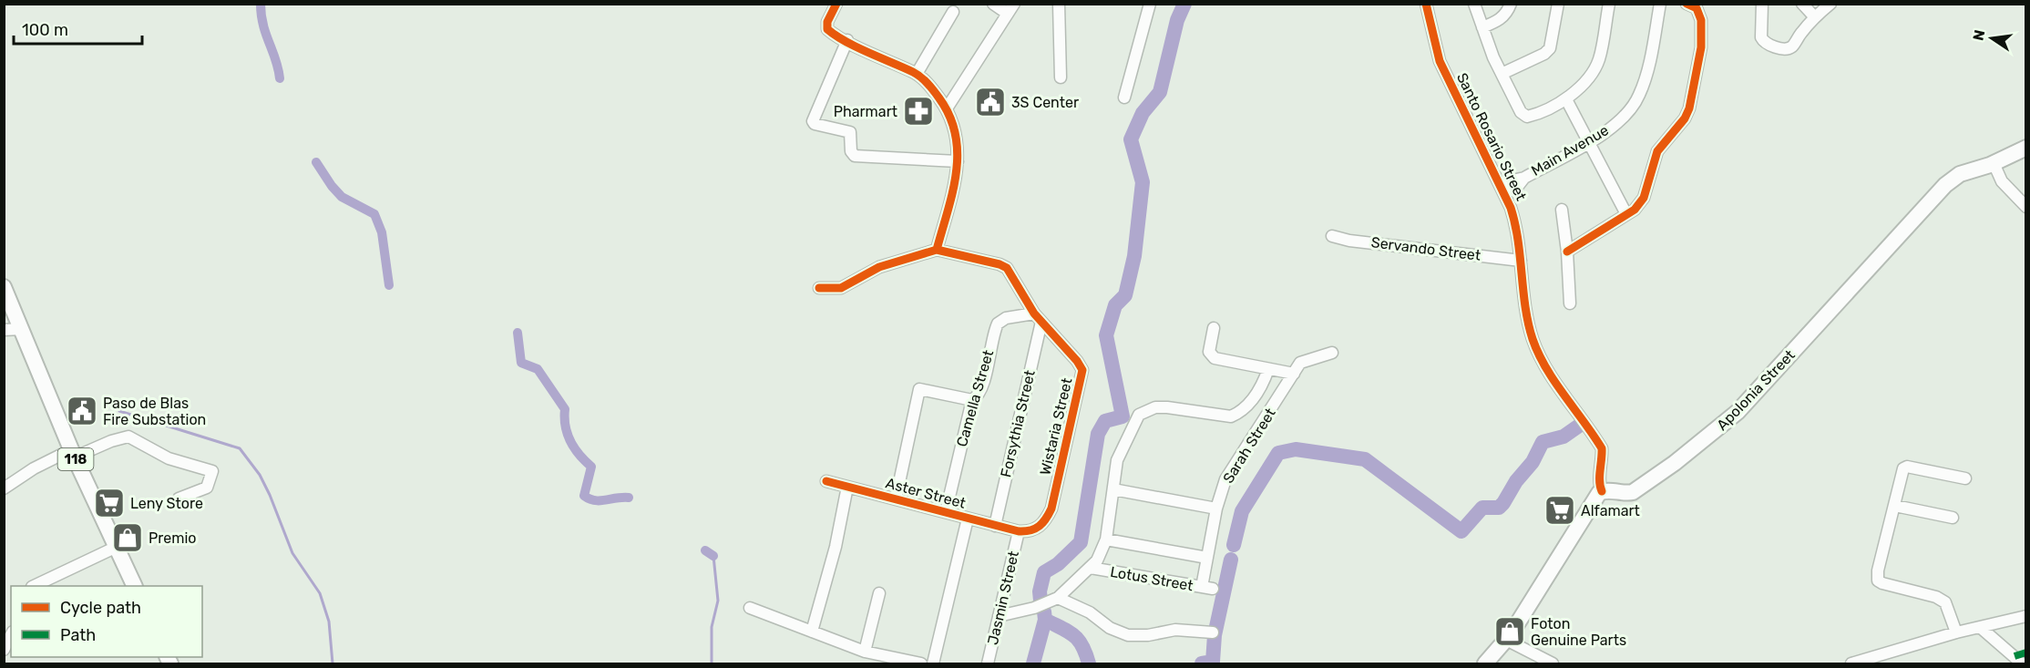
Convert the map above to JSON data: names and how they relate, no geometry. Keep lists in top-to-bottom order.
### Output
{
  "streets": {
    "main road": ["Apolonia Street", "118"],
    "street": [
      "Santo Rosario Street",
      "Main Avenue",
      "Servando Street",
      "Camella Street",
      "Forsythia Street",
      "Wistaria Street",
      "Sarah Street",
      "Aster Street",
      "Lotus Street",
      "Jasmin Street"
    ]
  },
  "crossings": [
    ["Santo Rosario Street", "Main Avenue"],
    ["Santo Rosario Street", "Servando Street"],
    ["Santo Rosario Street", "Apolonia Street"],
    ["Camella Street", "Forsythia Street"],
    ["Camella Street", "Wistaria Street"],
    ["Camella Street", "Aster Street"],
    ["Forsythia Street", "Wistaria Street"],
    ["Forsythia Street", "Aster Street"],
    ["Wistaria Street", "Aster Street"],
    ["Wistaria Street", "Jasmin Street"],
    ["Sarah Street", "Lotus Street"],
    ["Aster Street", "Jasmin Street"]
  ],
  "places": {
    "public building": ["3S Center", "Paso de Blas Fire Substation"],
    "pharmacy": ["Pharmart"],
    "supermarket": ["Leny Store", "Alfamart"],
    "shop": ["Premio", "Foton Genuine Parts"]
  },
  "legend": ["Cycle path", "Path"],
  "scale_bar": "100 m",
  "north": "left"
}
